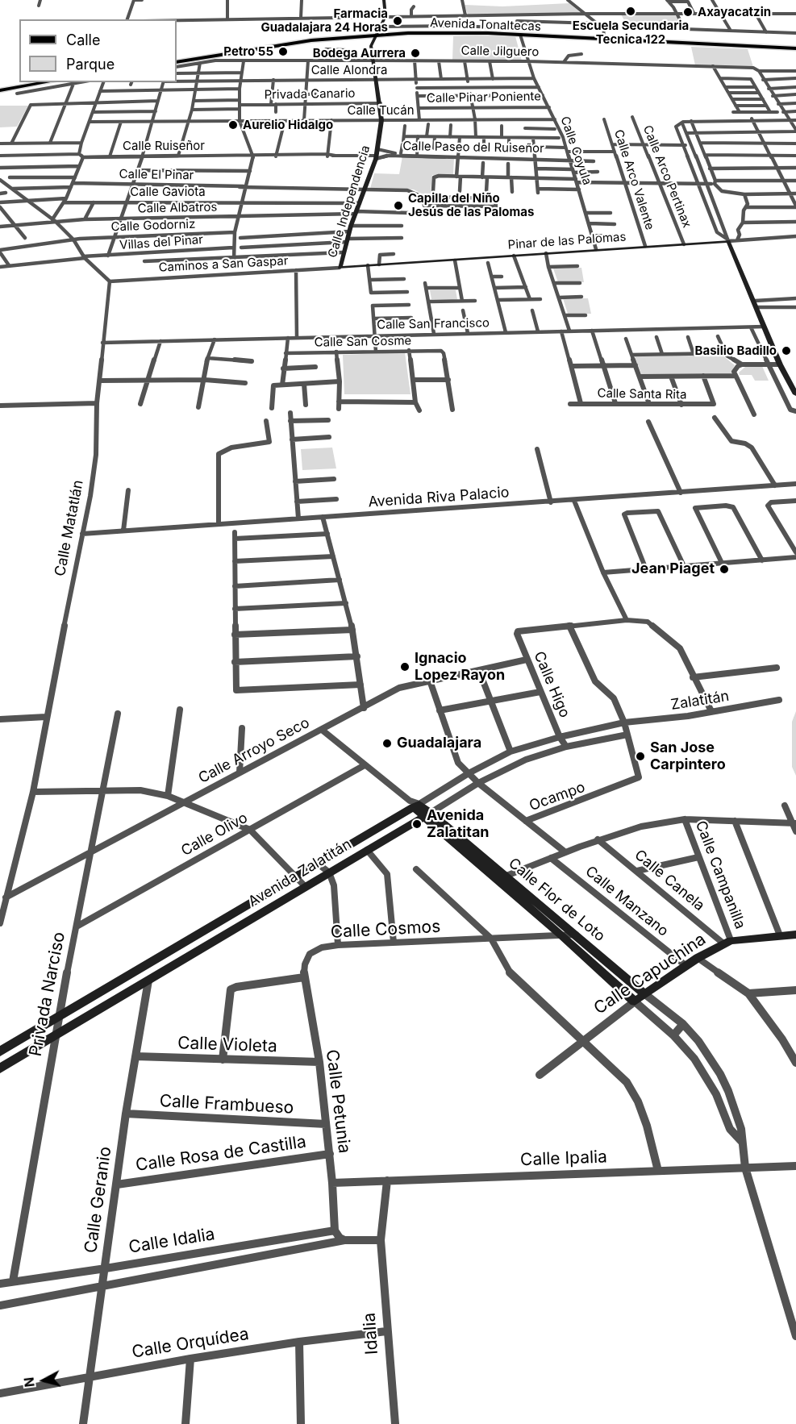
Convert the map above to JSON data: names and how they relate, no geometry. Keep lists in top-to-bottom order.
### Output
{
  "streets": {
    "main road": ["Avenida Tonaltecas"],
    "street": [
      "Calle Jilguero",
      "Calle Alondra",
      "Privada Canario",
      "Calle Pinar Poniente",
      "Calle Tucán",
      "Calle Ruiseñor",
      "Calle Paseo del Ruiseñor",
      "Calle Coyula",
      "Calle El Pinar",
      "Calle Arco Pertinax",
      "Calle Arco Valente",
      "Calle Gaviota",
      "Calle Independencia",
      "Calle Albatros",
      "Calle Godorniz",
      "Pinar de las Palomas",
      "Villas del Pinar",
      "Caminos a San Gaspar",
      "Calle San Francisco",
      "Calle San Cosme",
      "Calle Santa Rita",
      "Avenida Riva Palacio",
      "Calle Matatlán",
      "Calle Higo",
      "Zalatitán",
      "Calle Arroyo Seco",
      "Ocampo",
      "Calle Olivo",
      "Avenida Zalatitán",
      "Calle Campanilla",
      "Calle Canela",
      "Calle Flor de Loto",
      "Calle Manzano",
      "Calle Cosmos",
      "Calle Capuchina",
      "Privada Narciso",
      "Calle Violeta",
      "Calle Petunia",
      "Calle Frambueso",
      "Calle Rosa de Castilla",
      "Calle Ipalia",
      "Calle Geranio",
      "Calle Idalia",
      "Idalia",
      "Calle Orquídea"
    ]
  },
  "crossings": [
    ["Avenida Tonaltecas", "Calle Coyula"],
    ["Avenida Tonaltecas", "Calle Independencia"],
    ["Calle Jilguero", "Calle Coyula"],
    ["Calle Jilguero", "Calle Independencia"],
    ["Calle Alondra", "Calle Coyula"],
    ["Calle Alondra", "Calle Independencia"],
    ["Privada Canario", "Calle Independencia"],
    ["Calle Pinar Poniente", "Calle Coyula"],
    ["Calle Tucán", "Calle Coyula"],
    ["Calle Tucán", "Calle Independencia"],
    ["Calle Ruiseñor", "Calle Paseo del Ruiseñor"],
    ["Calle Ruiseñor", "Calle Independencia"],
    ["Calle Paseo del Ruiseñor", "Calle Coyula"],
    ["Calle Paseo del Ruiseñor", "Calle Independencia"],
    ["Calle Coyula", "Pinar de las Palomas"],
    ["Calle El Pinar", "Calle Independencia"],
    ["Calle Arco Pertinax", "Pinar de las Palomas"],
    ["Calle Arco Valente", "Pinar de las Palomas"],
    ["Calle Gaviota", "Calle Independencia"],
    ["Calle Independencia", "Calle Albatros"],
    ["Calle Independencia", "Pinar de las Palomas"],
    ["Calle Independencia", "Villas del Pinar"],
    ["Calle Independencia", "Caminos a San Gaspar"],
    ["Pinar de las Palomas", "Caminos a San Gaspar"],
    ["Caminos a San Gaspar", "Calle Matatlán"],
    ["Calle San Francisco", "Calle Matatlán"],
    ["Avenida Riva Palacio", "Calle Matatlán"],
    ["Calle Matatlán", "Calle Arroyo Seco"],
    ["Calle Higo", "Calle Arroyo Seco"],
    ["Calle Higo", "Avenida Zalatitán"],
    ["Zalatitán", "Avenida Zalatitán"],
    ["Calle Arroyo Seco", "Calle Flor de Loto"],
    ["Calle Arroyo Seco", "Privada Narciso"],
    ["Ocampo", "Avenida Zalatitán"],
    ["Calle Olivo", "Calle Flor de Loto"],
    ["Calle Olivo", "Privada Narciso"],
    ["Avenida Zalatitán", "Calle Flor de Loto"],
    ["Avenida Zalatitán", "Privada Narciso"],
    ["Avenida Zalatitán", "Calle Geranio"],
    ["Calle Campanilla", "Calle Canela"],
    ["Calle Campanilla", "Calle Capuchina"],
    ["Calle Canela", "Calle Capuchina"],
    ["Calle Flor de Loto", "Calle Cosmos"],
    ["Calle Flor de Loto", "Calle Capuchina"],
    ["Calle Flor de Loto", "Calle Ipalia"],
    ["Calle Manzano", "Calle Capuchina"],
    ["Calle Cosmos", "Calle Petunia"],
    ["Privada Narciso", "Calle Idalia"],
    ["Calle Violeta", "Calle Petunia"],
    ["Calle Violeta", "Calle Geranio"],
    ["Calle Petunia", "Calle Frambueso"],
    ["Calle Petunia", "Calle Rosa de Castilla"],
    ["Calle Petunia", "Calle Ipalia"],
    ["Calle Petunia", "Calle Idalia"],
    ["Calle Frambueso", "Calle Geranio"],
    ["Calle Rosa de Castilla", "Calle Geranio"],
    ["Calle Ipalia", "Idalia"],
    ["Calle Geranio", "Calle Idalia"],
    ["Calle Geranio", "Calle Orquídea"],
    ["Calle Idalia", "Idalia"],
    ["Idalia", "Calle Orquídea"]
  ],
  "places": [
    "Escuela Secundaria Tecnica 122",
    "Axayacatzin",
    "Farmacia Guadalajara 24 Horas",
    "Petro 55",
    "Bodega Aurrera",
    "Aurelio Hidalgo",
    "Capilla del Niño Jesús de las Palomas",
    "Basilio Badillo",
    "Jean Piaget",
    "Ignacio Lopez Rayon",
    "Guadalajara",
    "San Jose Carpintero",
    "Avenida Zalatitan"
  ],
  "legend": ["Calle", "Parque"],
  "north": "left"
}
